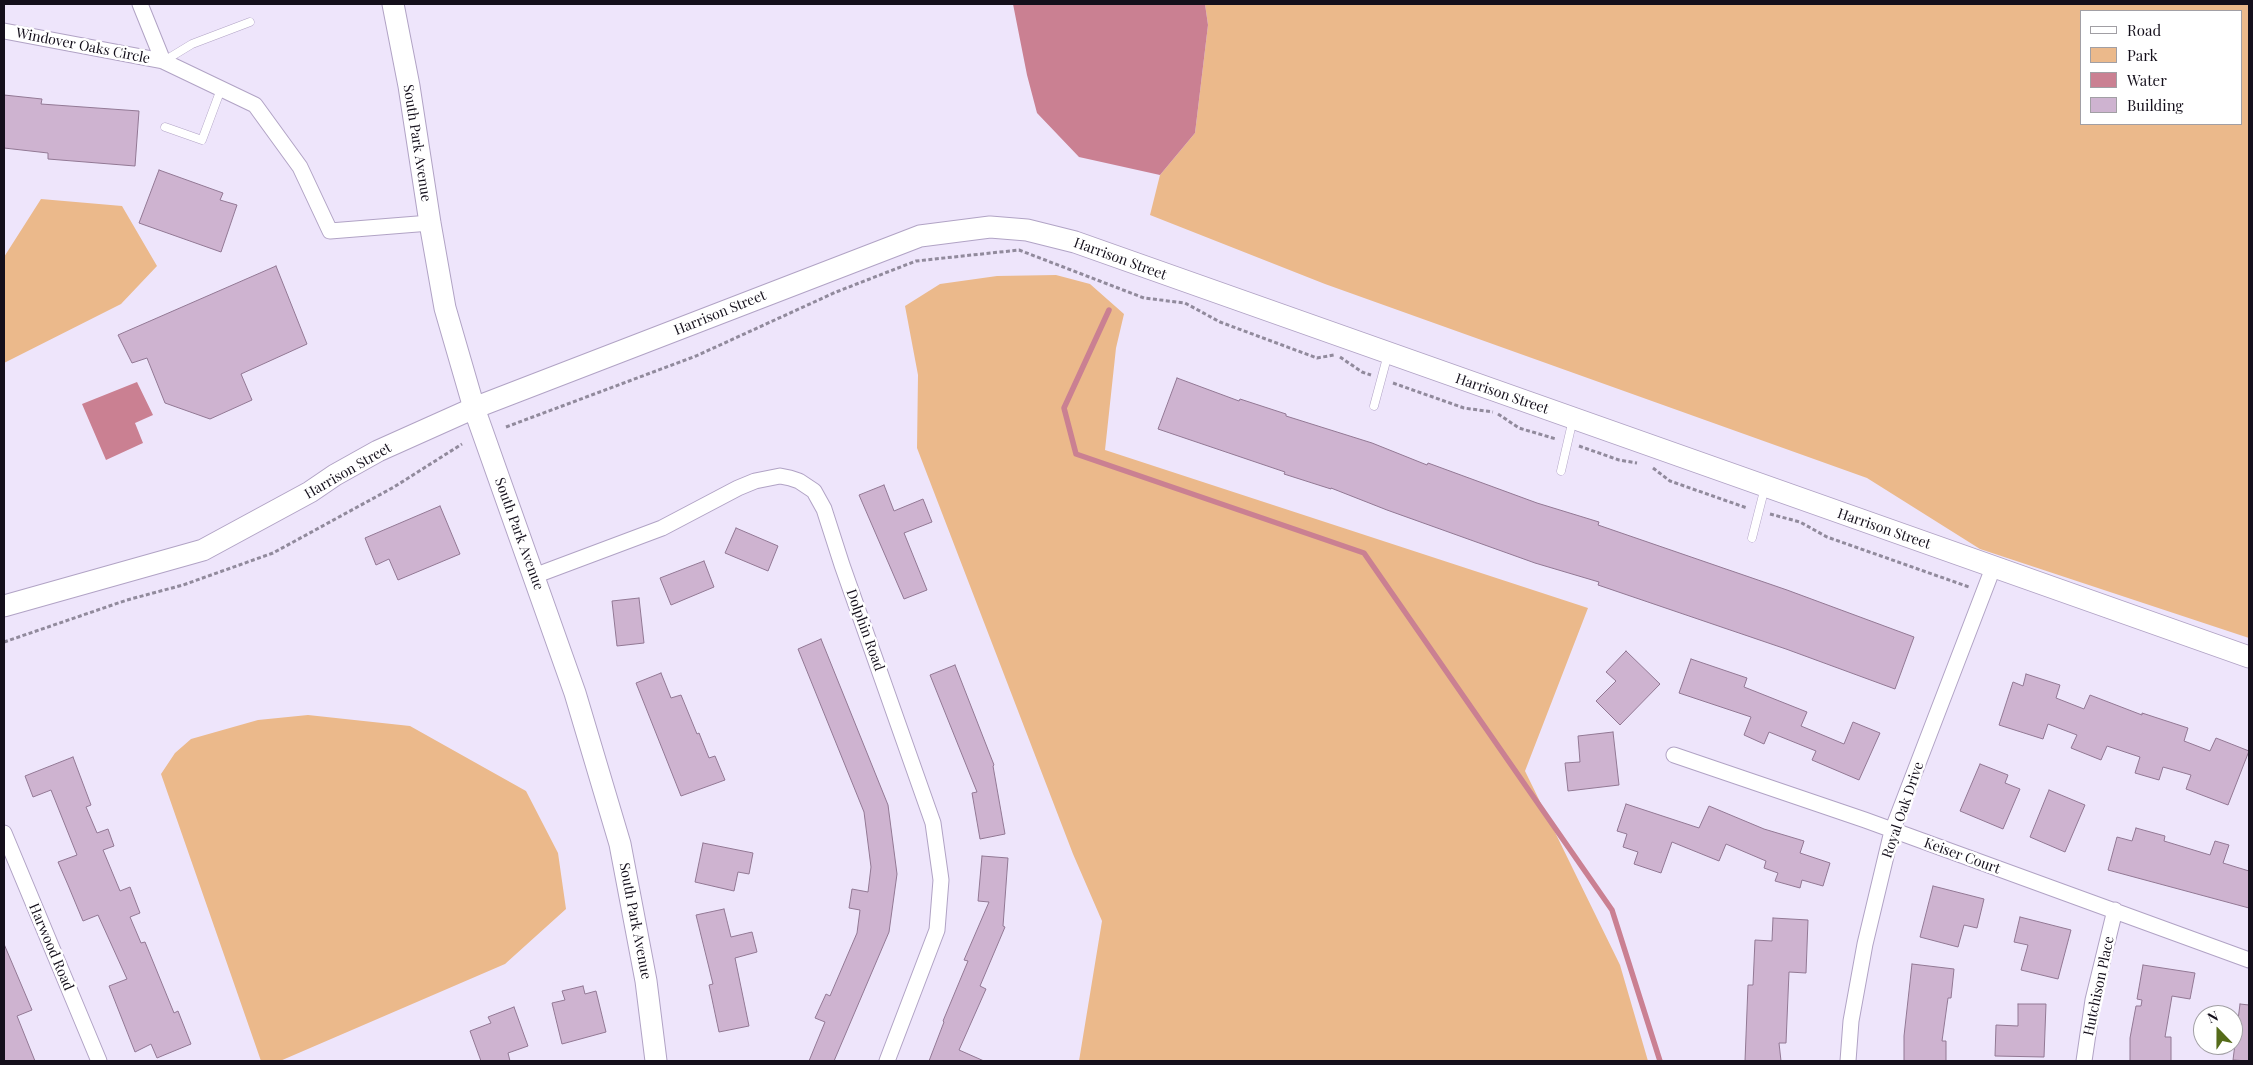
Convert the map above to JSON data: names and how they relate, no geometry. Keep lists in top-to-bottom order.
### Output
{
  "streets": {
    "street": [
      "Windover Oaks Circle",
      "South Park Avenue",
      "Harrison Street",
      "Dolphin Road",
      "Royal Oak Drive",
      "Keiser Court",
      "Harwood Road",
      "Hutchison Place"
    ]
  },
  "crossings": [
    ["Windover Oaks Circle", "South Park Avenue"],
    ["South Park Avenue", "Harrison Street"],
    ["South Park Avenue", "Dolphin Road"],
    ["Harrison Street", "Royal Oak Drive"],
    ["Royal Oak Drive", "Keiser Court"],
    ["Keiser Court", "Hutchison Place"]
  ],
  "legend": [
    "Road",
    "Park",
    "Water",
    "Building"
  ],
  "north": "top"
}
